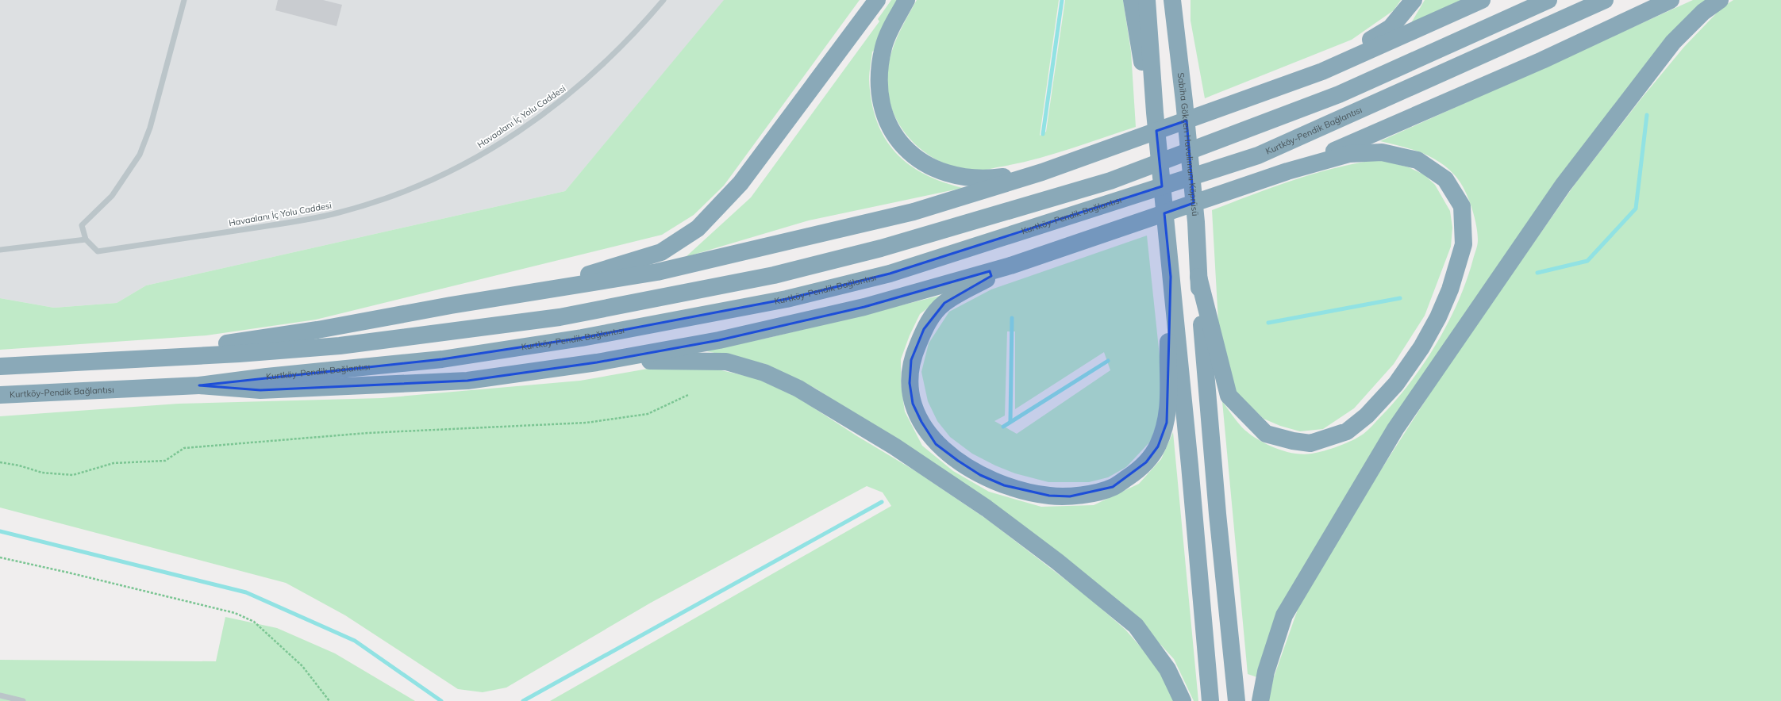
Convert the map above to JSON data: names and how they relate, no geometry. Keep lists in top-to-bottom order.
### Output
{
  "streets": {
    "highway": ["Kurtköy-Pendik Bağlantısı", "Sabiha Gökçen Havalimanı Köprüsü"],
    "lane": ["Havaalanı İç Yolu Caddesi"]
  }
}
